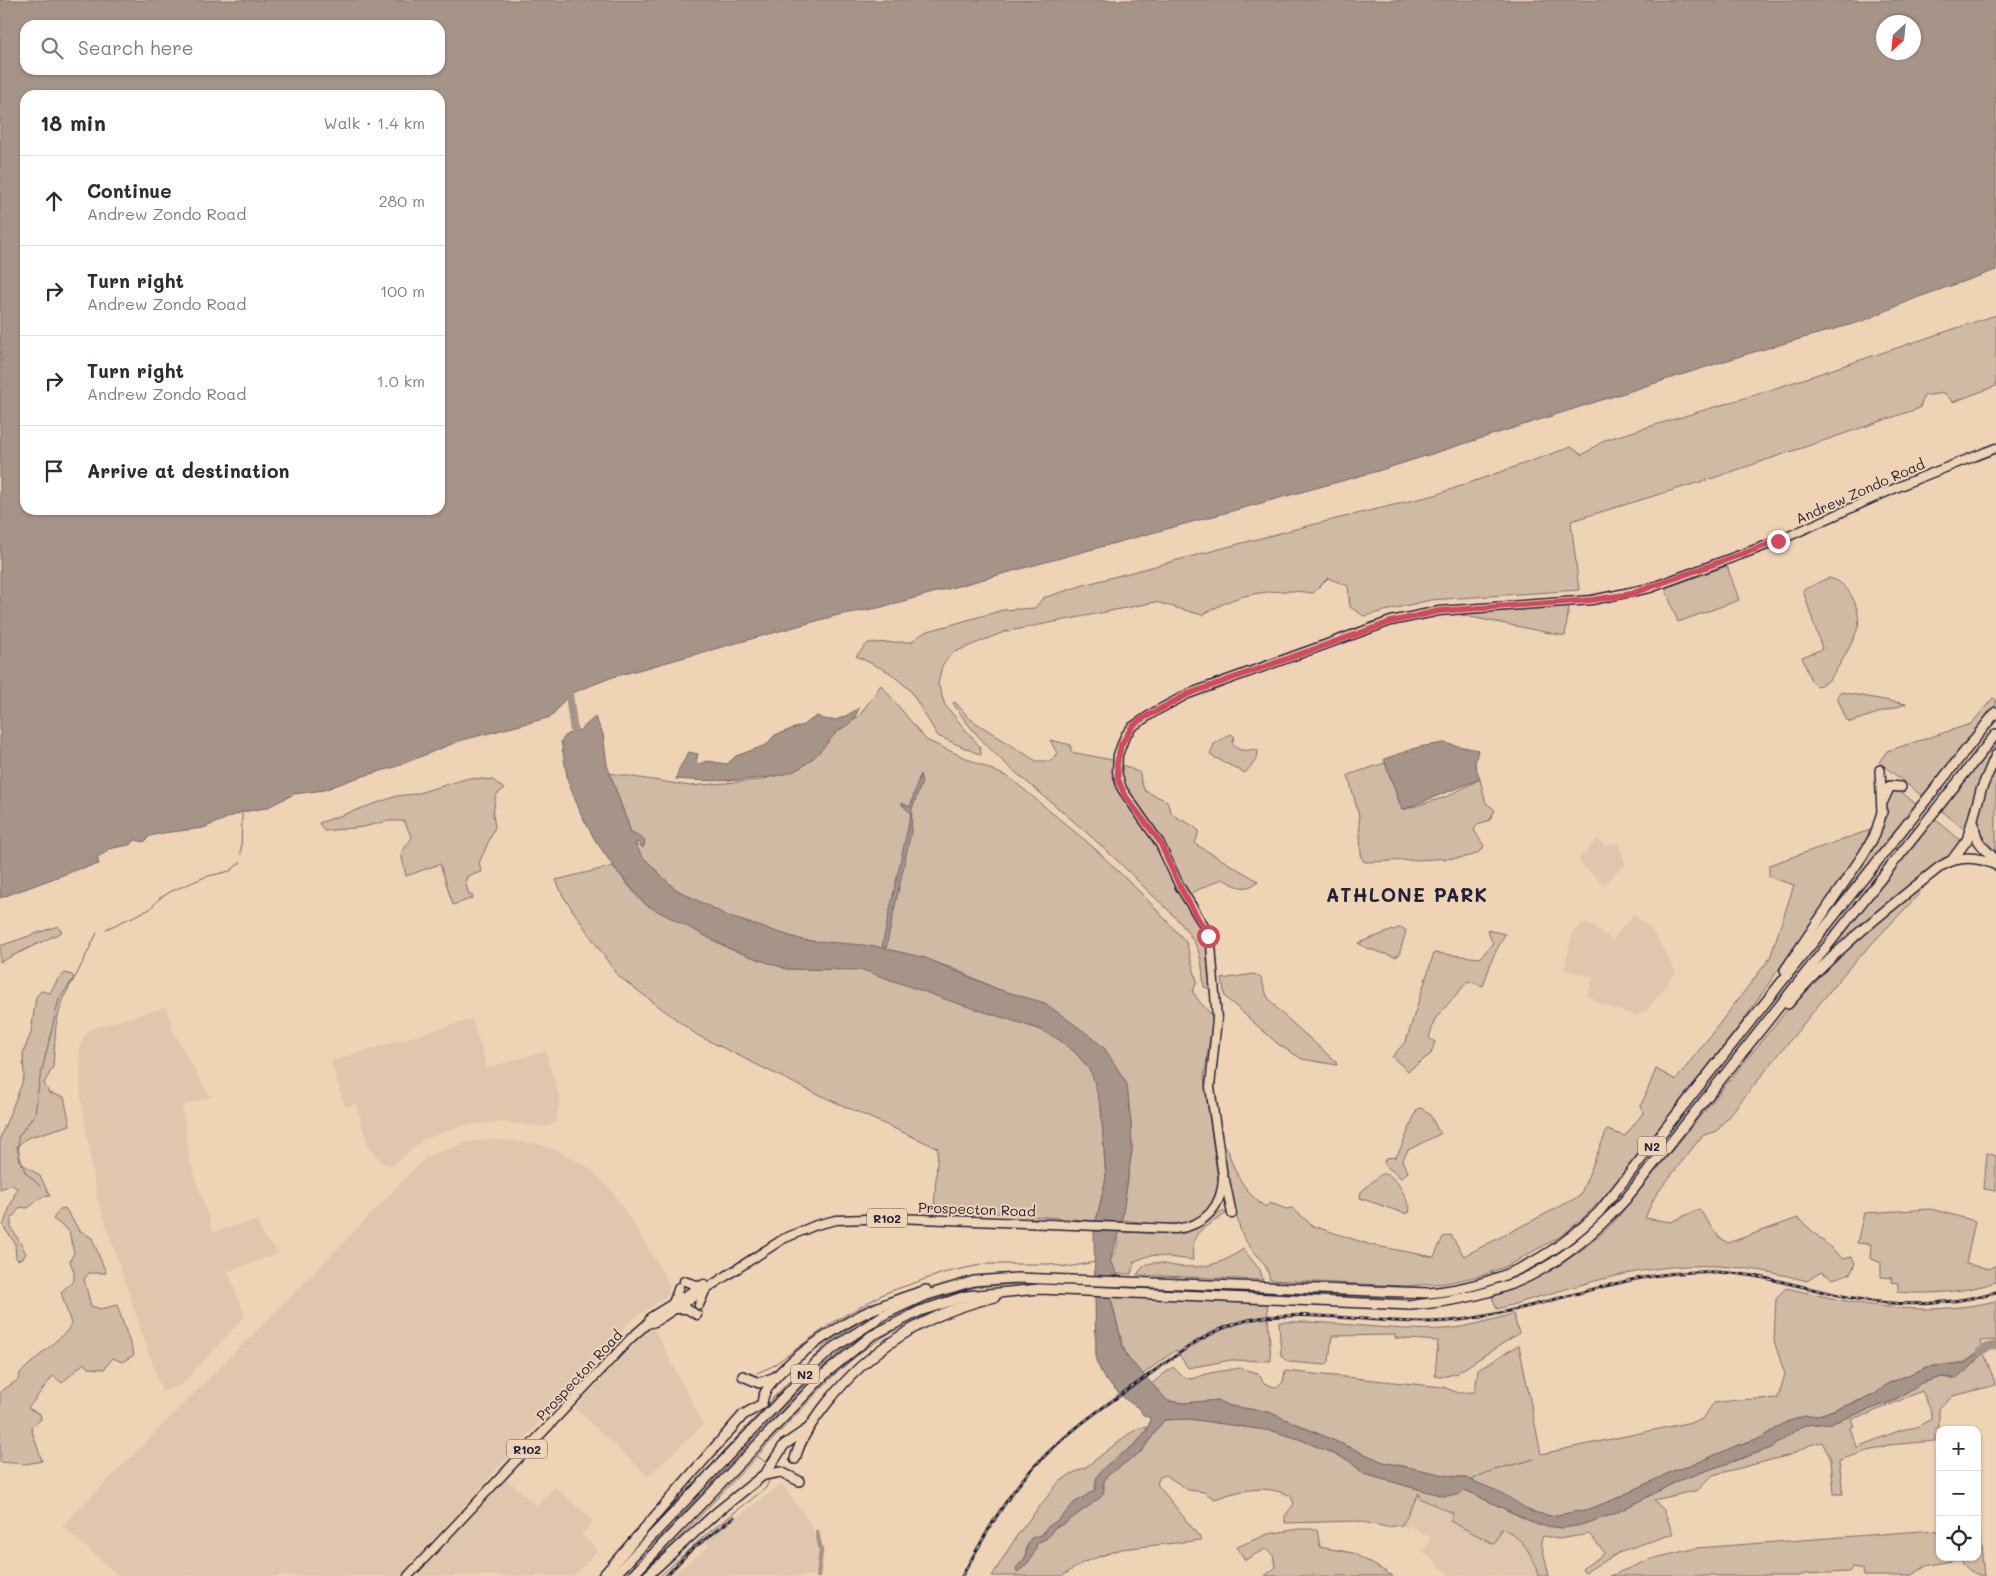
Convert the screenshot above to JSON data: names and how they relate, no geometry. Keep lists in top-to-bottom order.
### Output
{
  "streets": {
    "highway": ["N2"],
    "main road": ["Andrew Zondo Road", "Prospecton Road", "R102"]
  },
  "crossings": [
    ["Andrew Zondo Road", "Prospecton Road"]
  ],
  "districts": ["ATHLONE PARK"],
  "north": "bottom left",
  "page": {
    "search": "Search here",
    "heading": ["18 min", "Walk · 1.4 km"],
    "list": [
      ["Continue", "Andrew Zondo Road", "280 m"],
      ["Turn right", "Andrew Zondo Road", "100 m"],
      ["Turn right", "Andrew Zondo Road", "1.0 km"],
      "Arrive at destination"
    ],
    "map_buttons": ["+", "−"]
  }
}
